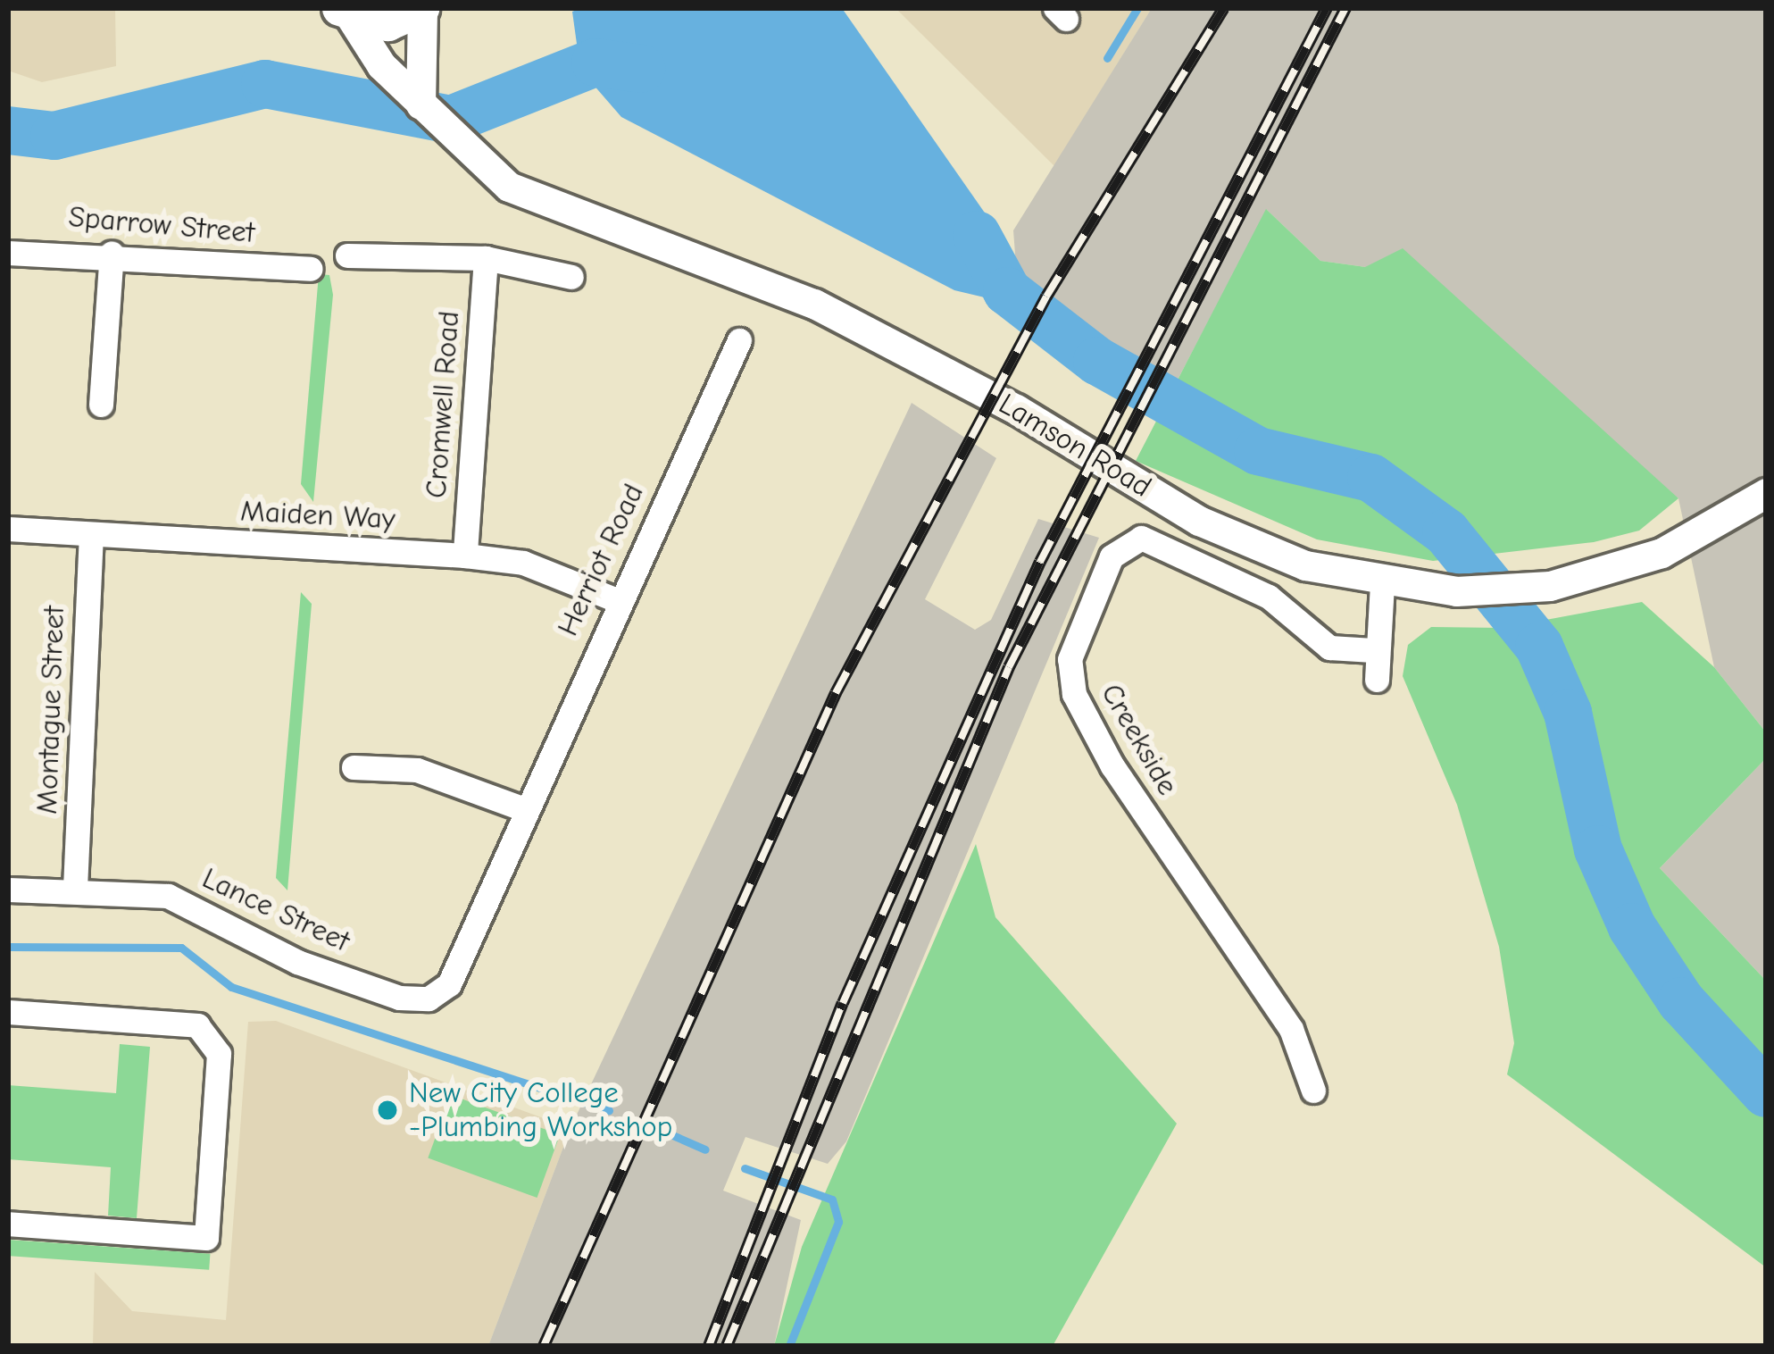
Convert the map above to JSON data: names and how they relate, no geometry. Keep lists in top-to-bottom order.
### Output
{
  "streets": {
    "street": [
      "Sparrow Street",
      "Cromwell Road",
      "Lamson Road",
      "Maiden Way",
      "Herriot Road",
      "Montague Street",
      "Creekside",
      "Lance Street"
    ]
  },
  "crossings": [
    ["Cromwell Road", "Maiden Way"],
    ["Maiden Way", "Herriot Road"],
    ["Maiden Way", "Montague Street"],
    ["Herriot Road", "Lance Street"],
    ["Montague Street", "Lance Street"]
  ],
  "places": ["New City College -Plumbing Workshop"]
}
